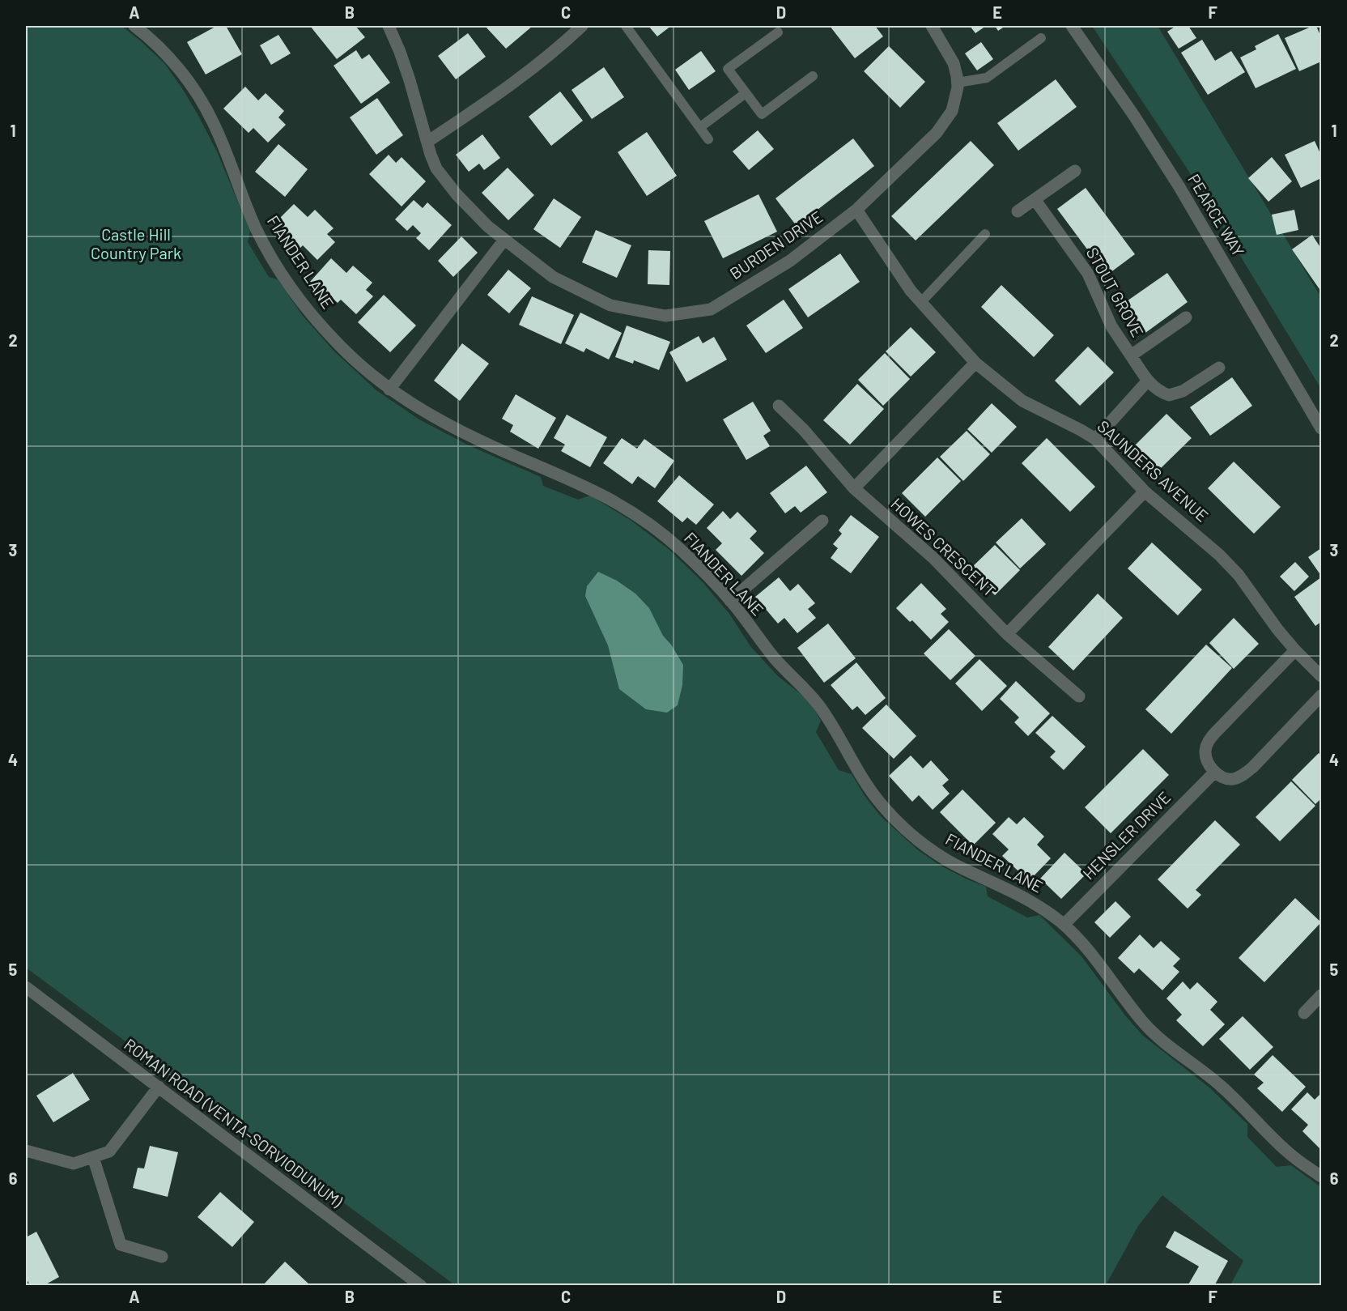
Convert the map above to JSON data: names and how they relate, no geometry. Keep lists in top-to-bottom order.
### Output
{
  "streets": {
    "street": [
      "PEARCE WAY",
      "BURDEN DRIVE",
      "FIANDER LANE",
      "STOUT GROVE",
      "SAUNDERS AVENUE",
      "HOWES CRESCENT",
      "HENSLER DRIVE",
      "ROMAN ROAD (VENTA-SORVIODUNUM)"
    ]
  },
  "crossings": [
    ["BURDEN DRIVE", "SAUNDERS AVENUE"],
    ["FIANDER LANE", "HENSLER DRIVE"]
  ],
  "parks": ["Castle Hill Country Park"],
  "grid": {
    "columns": [
      "A",
      "B",
      "C",
      "D",
      "E",
      "F"
    ],
    "rows": [
      "1",
      "2",
      "3",
      "4",
      "5",
      "6"
    ]
  }
}
